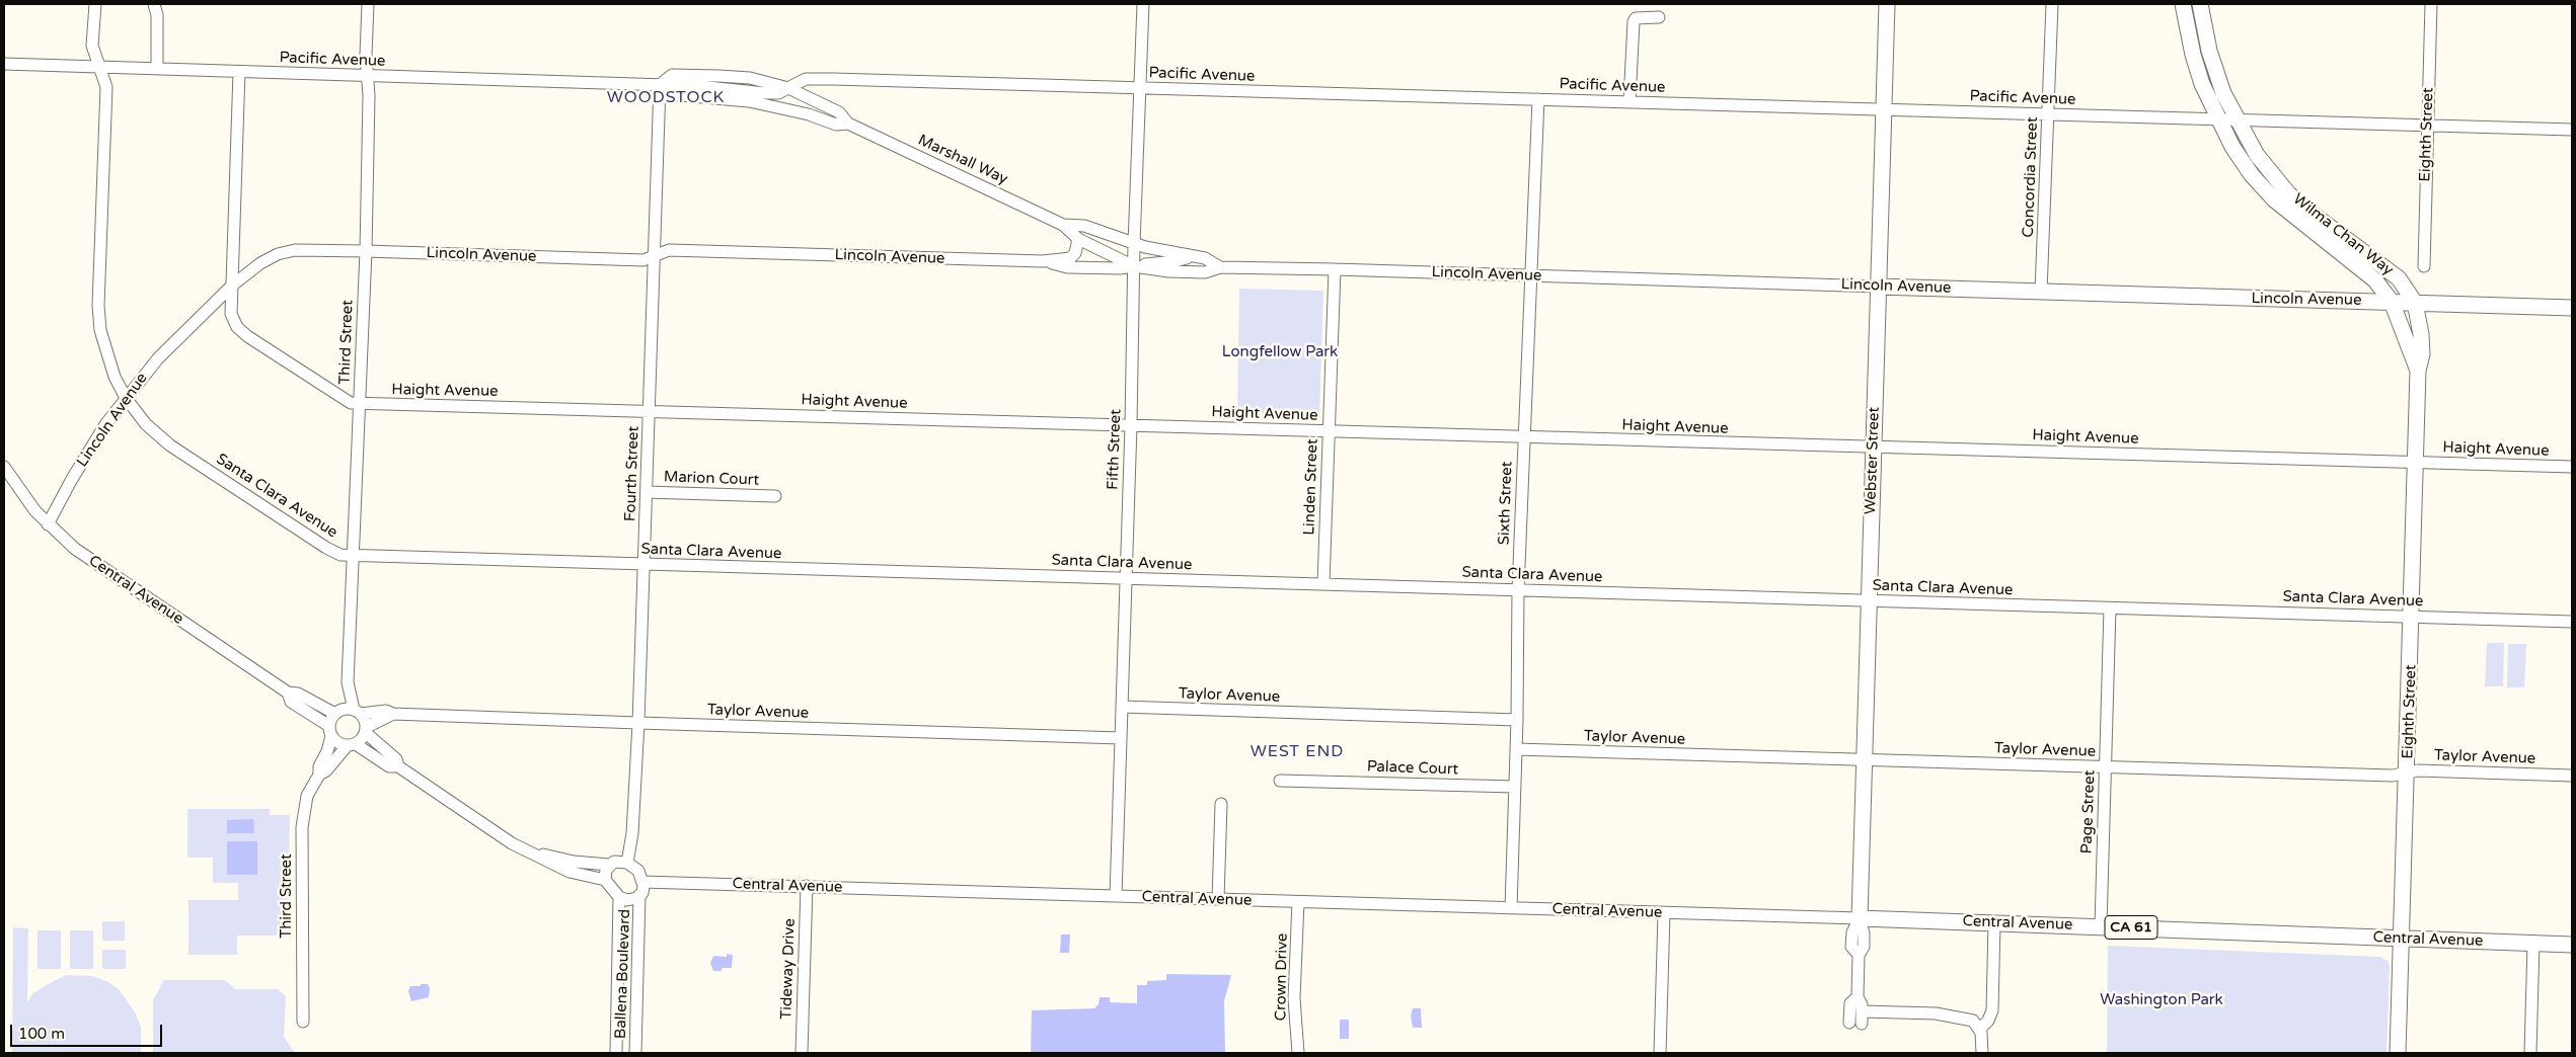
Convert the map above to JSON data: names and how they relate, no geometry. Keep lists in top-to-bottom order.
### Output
{
  "streets": {
    "main road": [
      "Eighth Street",
      "Wilma Chan Way",
      "Lincoln Avenue",
      "Webster Street",
      "Central Avenue",
      "CA 61"
    ],
    "street": [
      "Pacific Avenue",
      "Marshall Way",
      "Concordia Street",
      "Third Street",
      "Haight Avenue",
      "Fifth Street",
      "Fourth Street",
      "Marion Court",
      "Linden Street",
      "Santa Clara Avenue",
      "Sixth Street",
      "Taylor Avenue",
      "Palace Court",
      "Page Street",
      "Tideway Drive",
      "Ballena Boulevard",
      "Crown Drive"
    ]
  },
  "crossings": [
    ["Pacific Avenue", "Eighth Street"],
    ["Pacific Avenue", "Marshall Way"],
    ["Pacific Avenue", "Concordia Street"],
    ["Pacific Avenue", "Wilma Chan Way"],
    ["Pacific Avenue", "Third Street"],
    ["Pacific Avenue", "Haight Avenue"],
    ["Pacific Avenue", "Fifth Street"],
    ["Pacific Avenue", "Webster Street"],
    ["Pacific Avenue", "Fourth Street"],
    ["Pacific Avenue", "Santa Clara Avenue"],
    ["Pacific Avenue", "Sixth Street"],
    ["Eighth Street", "Wilma Chan Way"],
    ["Eighth Street", "Lincoln Avenue"],
    ["Eighth Street", "Haight Avenue"],
    ["Eighth Street", "Santa Clara Avenue"],
    ["Eighth Street", "Central Avenue"],
    ["Eighth Street", "Taylor Avenue"],
    ["Marshall Way", "Lincoln Avenue"],
    ["Marshall Way", "Fifth Street"],
    ["Concordia Street", "Lincoln Avenue"],
    ["Wilma Chan Way", "Lincoln Avenue"],
    ["Lincoln Avenue", "Third Street"],
    ["Lincoln Avenue", "Haight Avenue"],
    ["Lincoln Avenue", "Fifth Street"],
    ["Lincoln Avenue", "Webster Street"],
    ["Lincoln Avenue", "Fourth Street"],
    ["Lincoln Avenue", "Linden Street"],
    ["Lincoln Avenue", "Santa Clara Avenue"],
    ["Lincoln Avenue", "Sixth Street"],
    ["Lincoln Avenue", "Central Avenue"],
    ["Third Street", "Haight Avenue"],
    ["Third Street", "Santa Clara Avenue"],
    ["Third Street", "Central Avenue"],
    ["Third Street", "Taylor Avenue"],
    ["Haight Avenue", "Fifth Street"],
    ["Haight Avenue", "Webster Street"],
    ["Haight Avenue", "Fourth Street"],
    ["Haight Avenue", "Linden Street"],
    ["Haight Avenue", "Sixth Street"],
    ["Fifth Street", "Santa Clara Avenue"],
    ["Fifth Street", "Central Avenue"],
    ["Fifth Street", "Taylor Avenue"],
    ["Webster Street", "Santa Clara Avenue"],
    ["Webster Street", "Central Avenue"],
    ["Webster Street", "Taylor Avenue"],
    ["Fourth Street", "Marion Court"],
    ["Fourth Street", "Santa Clara Avenue"],
    ["Fourth Street", "Central Avenue"],
    ["Fourth Street", "Taylor Avenue"],
    ["Fourth Street", "Ballena Boulevard"],
    ["Linden Street", "Santa Clara Avenue"],
    ["Santa Clara Avenue", "Sixth Street"],
    ["Santa Clara Avenue", "Page Street"],
    ["Sixth Street", "Central Avenue"],
    ["Sixth Street", "Taylor Avenue"],
    ["Sixth Street", "Palace Court"],
    ["Central Avenue", "Taylor Avenue"],
    ["Central Avenue", "Page Street"],
    ["Central Avenue", "Tideway Drive"],
    ["Central Avenue", "Ballena Boulevard"],
    ["Central Avenue", "Crown Drive"],
    ["Taylor Avenue", "Page Street"]
  ],
  "districts": ["WOODSTOCK", "WEST END"],
  "parks": ["Longfellow Park", "Washington Park"],
  "scale_bar": "100 m"
}
